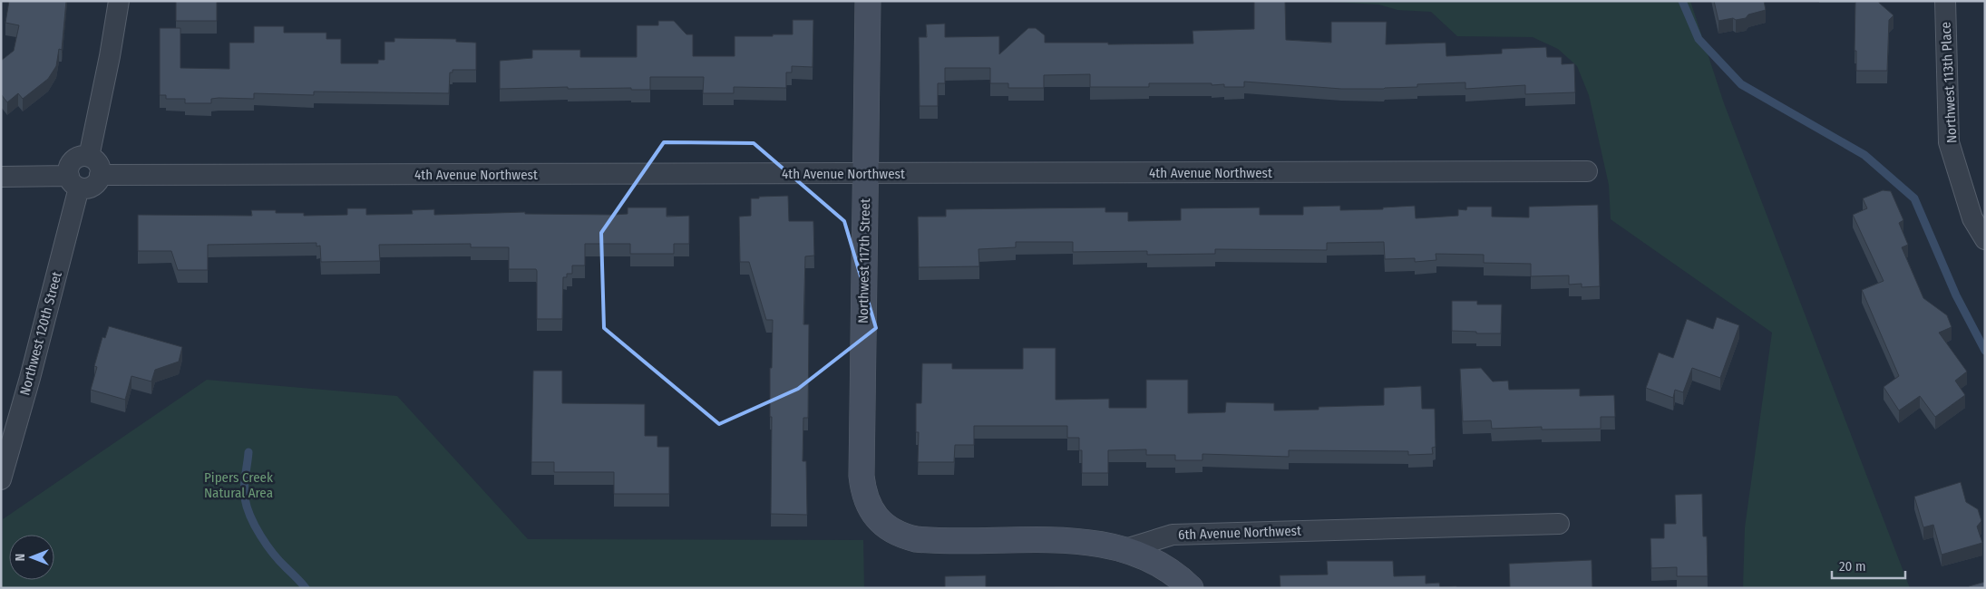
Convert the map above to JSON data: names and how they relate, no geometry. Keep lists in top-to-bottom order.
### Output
{
  "streets": {
    "street": [
      "Northwest 113th Place",
      "4th Avenue Northwest",
      "Northwest 117th Street",
      "Northwest 120th Street",
      "6th Avenue Northwest"
    ]
  },
  "crossings": [
    ["4th Avenue Northwest", "Northwest 117th Street"],
    ["4th Avenue Northwest", "Northwest 120th Street"],
    ["Northwest 117th Street", "6th Avenue Northwest"]
  ],
  "parks": ["Pipers Creek Natural Area"],
  "scale_bar": "20 m",
  "north": "left"
}
